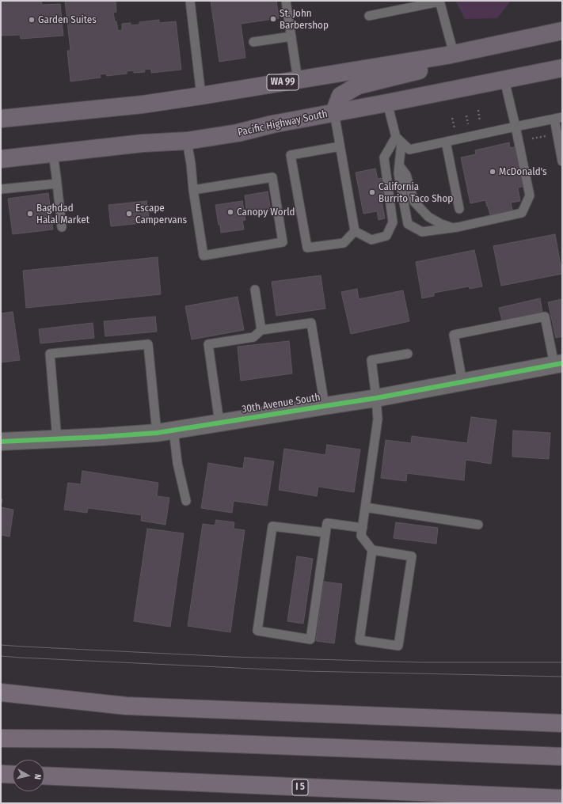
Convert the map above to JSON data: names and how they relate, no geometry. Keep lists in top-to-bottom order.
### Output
{
  "streets": {
    "highway": ["I 5"],
    "main road": ["WA 99", "Pacific Highway South"],
    "street": ["30th Avenue South"]
  },
  "places": [
    "St. John Barbershop",
    "Garden Suites",
    "McDonald's",
    "California Burrito Taco Shop",
    "Canopy World",
    "Baghdad Halal Market",
    "Escape Campervans"
  ],
  "north": "right"
}
